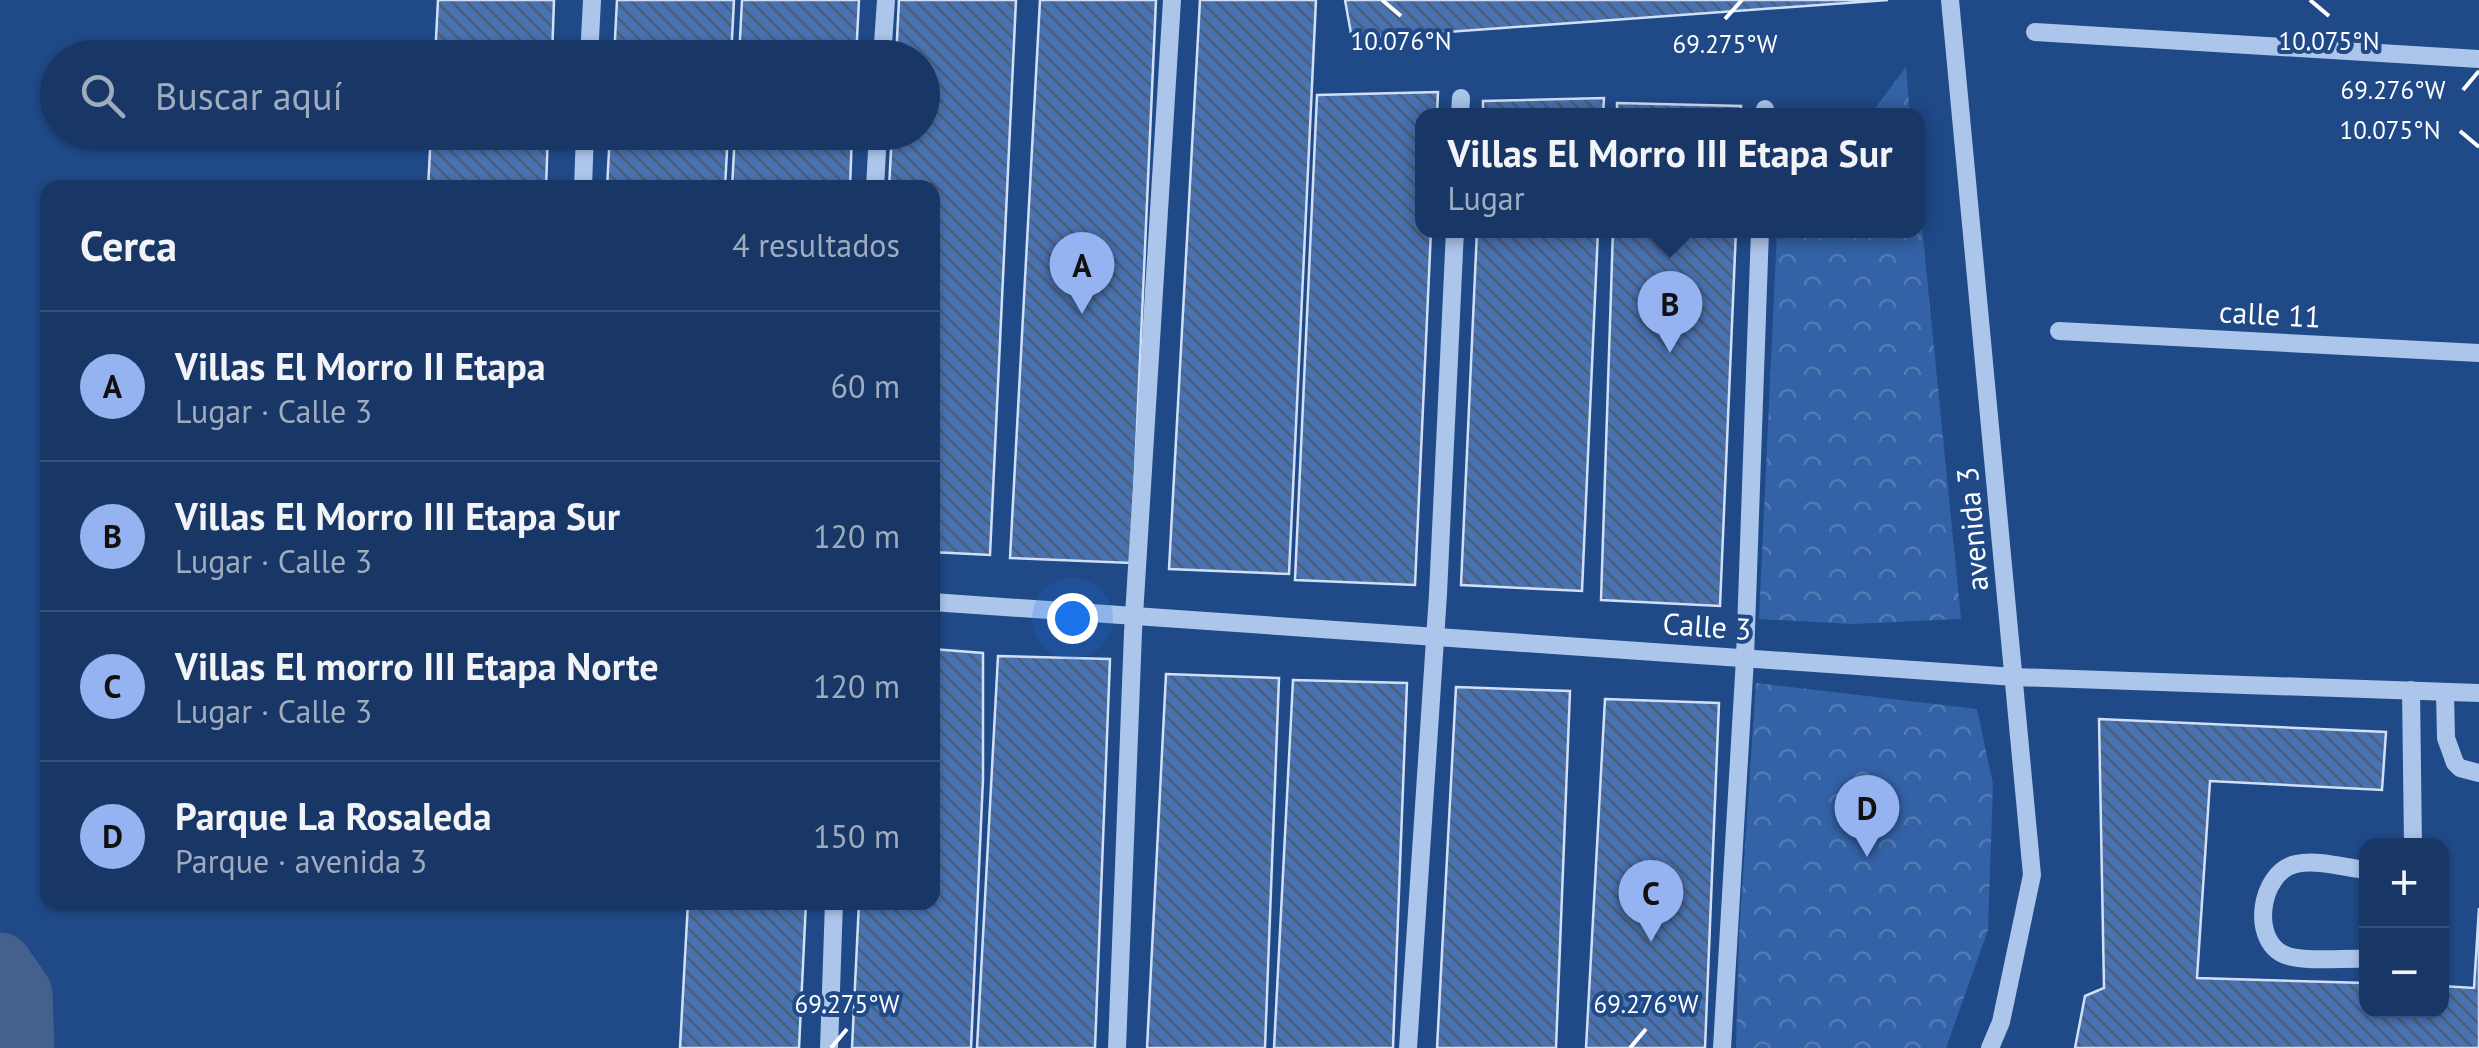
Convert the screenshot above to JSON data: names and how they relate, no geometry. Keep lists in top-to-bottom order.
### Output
{
  "streets": {
    "street": ["calle 11", "avenida 3", "Calle 3"]
  },
  "crossings": [
    ["avenida 3", "Calle 3"]
  ],
  "page": {
    "search": "Buscar aquí",
    "popup": ["Villas El Morro III Etapa Sur", "Lugar"],
    "heading": ["Cerca", "4 resultados"],
    "pins": [
      "A",
      "B",
      "D",
      "C"
    ],
    "list": [
      {
        "mark": "A",
        "name": "Villas El Morro II Etapa",
        "note": "Lugar · Calle 3",
        "value": "60 m"
      },
      {
        "mark": "B",
        "name": "Villas El Morro III Etapa Sur",
        "note": "Lugar · Calle 3",
        "value": "120 m"
      },
      {
        "mark": "C",
        "name": "Villas El morro III Etapa Norte",
        "note": "Lugar · Calle 3",
        "value": "120 m"
      },
      {
        "mark": "D",
        "name": "Parque La Rosaleda",
        "note": "Parque · avenida 3",
        "value": "150 m"
      }
    ],
    "map_buttons": ["+", "−"]
  },
  "coordinates": [
    "10.076°N",
    "10.075°N",
    "69.275°W",
    "69.276°W"
  ]
}
